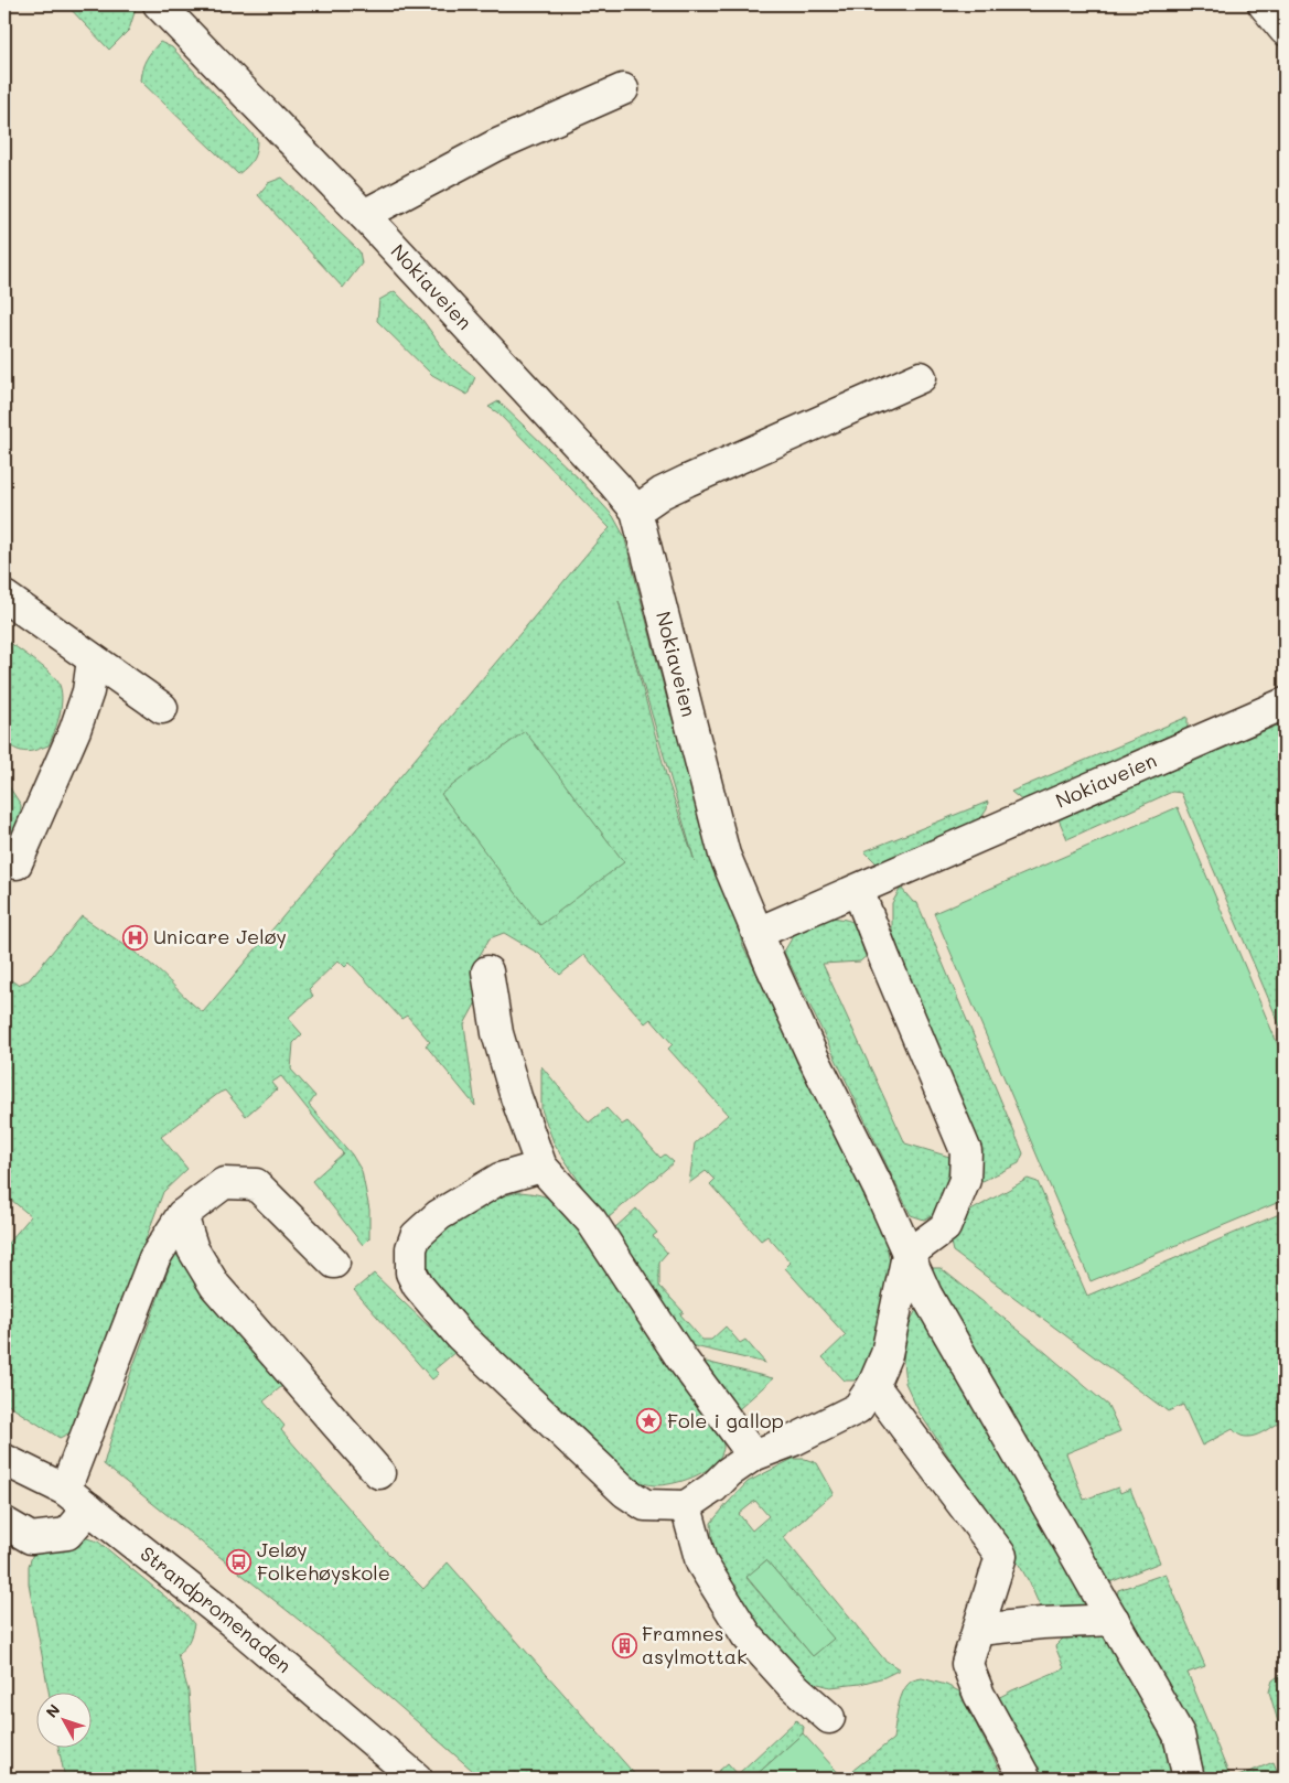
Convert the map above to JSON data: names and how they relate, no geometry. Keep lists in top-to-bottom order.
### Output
{
  "streets": {
    "street": ["Nokiaveien", "Strandpromenaden"]
  },
  "places": {
    "hospital": ["Unicare Jeløy"],
    "place": ["Fole i gallop"],
    "bus stop": ["Jeløy Folkehøyskole"],
    "building": ["Framnes asylmottak"]
  },
  "north": "top left"
}
